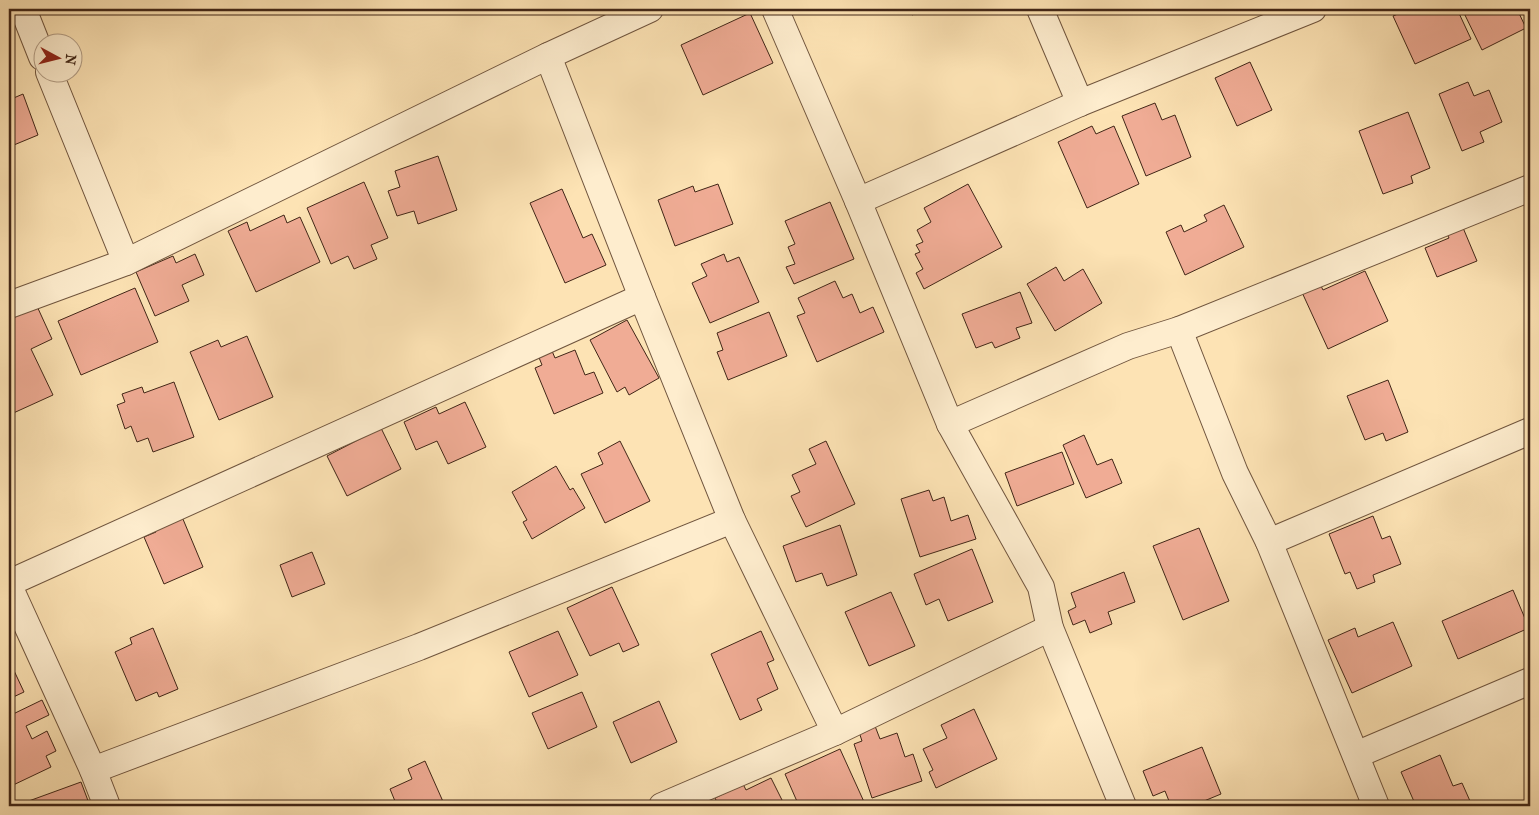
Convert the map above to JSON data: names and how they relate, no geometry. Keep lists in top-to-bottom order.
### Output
{
  "north": "right"
}
